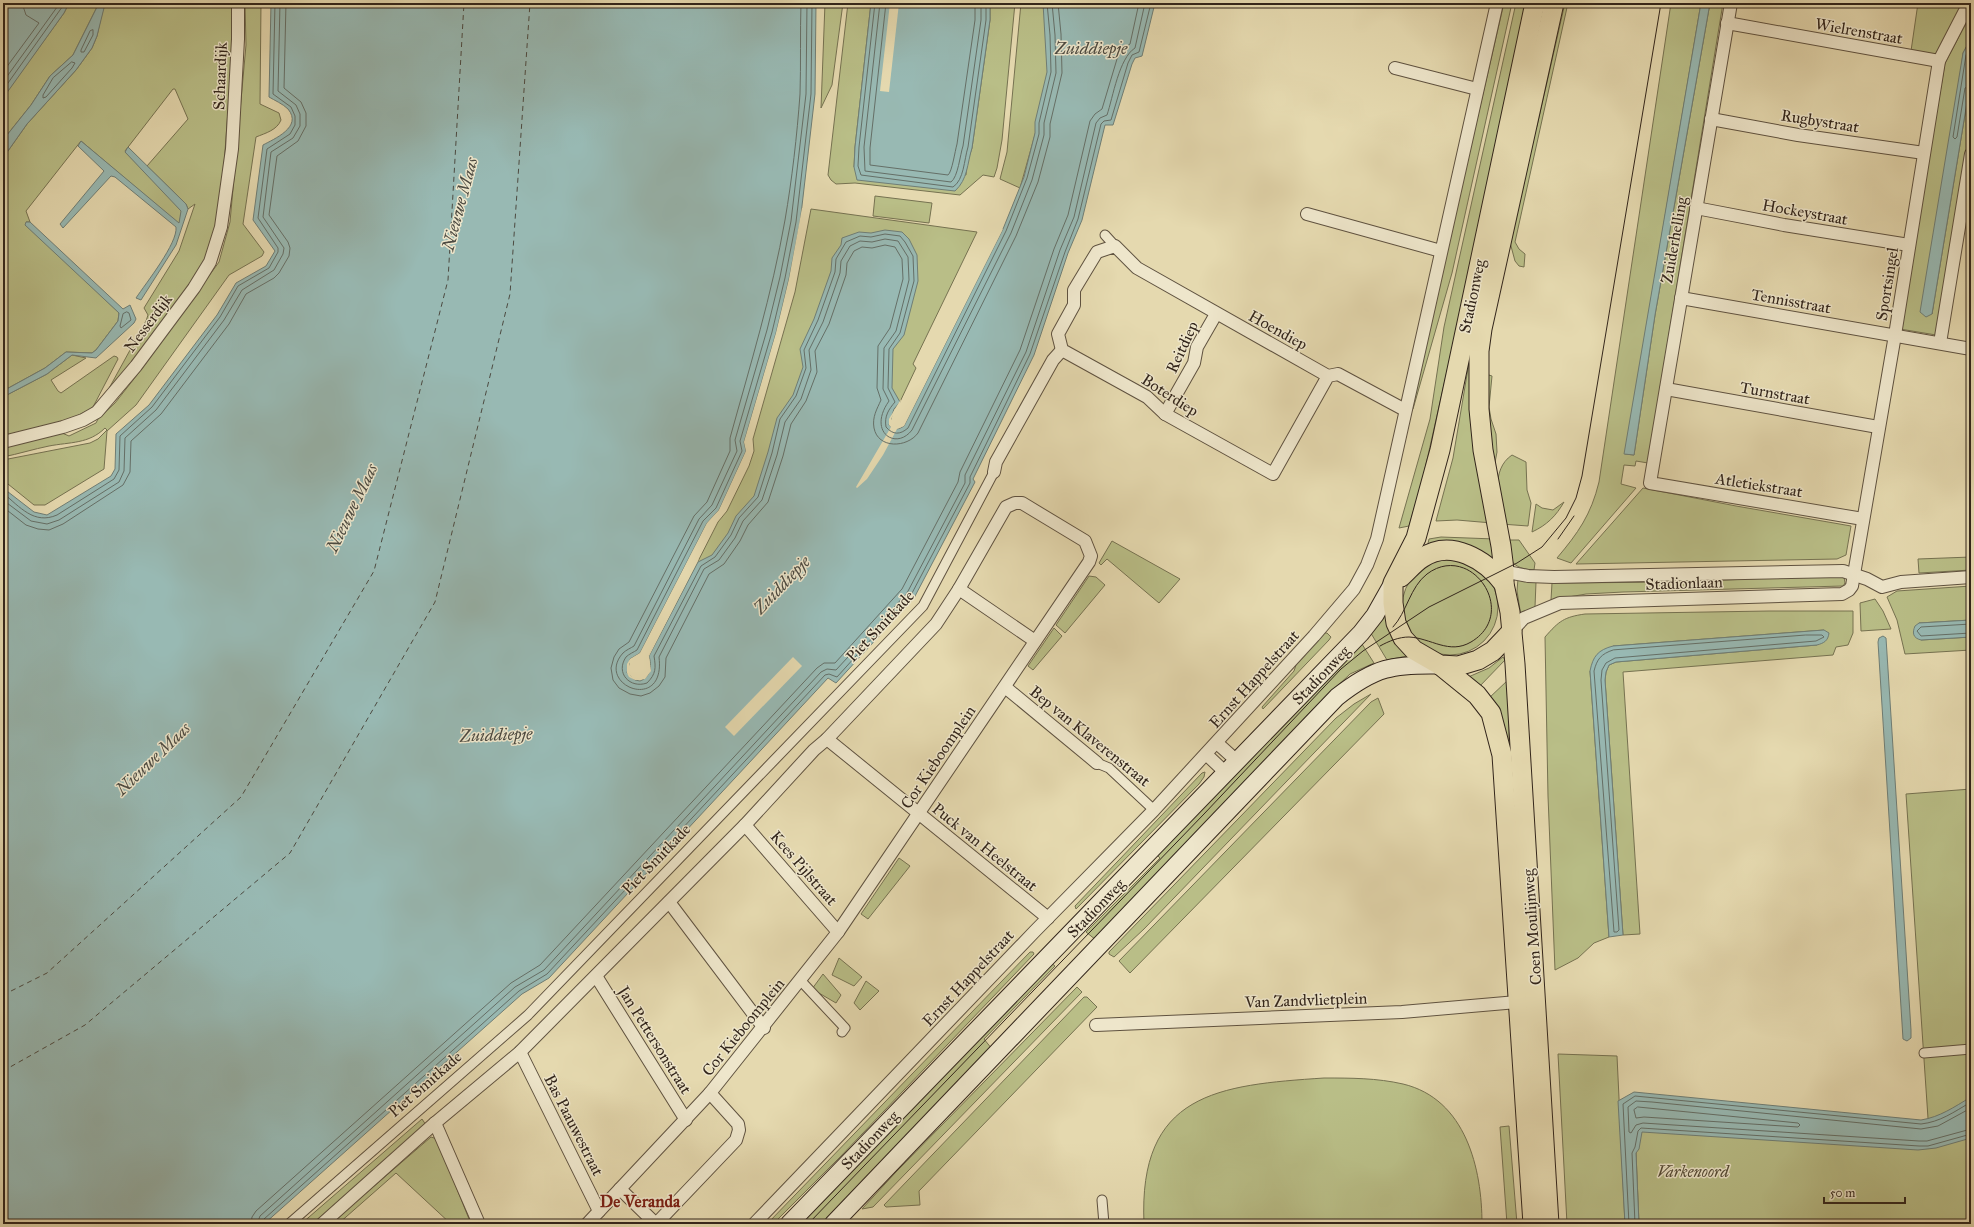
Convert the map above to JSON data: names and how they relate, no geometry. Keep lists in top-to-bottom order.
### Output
{
  "streets": {
    "main road": ["Stadionweg", "Coen Moulijnweg"],
    "street": [
      "Wielrenstraat",
      "Schaardijk",
      "Rugbystraat",
      "Hockeystraat",
      "Zuiderhelling",
      "Sportsingel",
      "Tennisstraat",
      "Nesserdijk",
      "Hoendiep",
      "Reitdiep",
      "Turnstraat",
      "Boterdiep",
      "Atletiekstraat",
      "Stadionlaan",
      "Piet Smitkade",
      "Ernst Happelstraat",
      "Bep van Klaverenstraat",
      "Cor Kieboomplein",
      "Puck van Heelstraat",
      "Kees Pijlstraat",
      "Van Zandvlietplein",
      "Jan Pettersonstraat",
      "Bas Paauwestraat"
    ]
  },
  "crossings": [
    ["Wielrenstraat", "Zuiderhelling"],
    ["Wielrenstraat", "Sportsingel"],
    ["Schaardijk", "Nesserdijk"],
    ["Rugbystraat", "Zuiderhelling"],
    ["Rugbystraat", "Sportsingel"],
    ["Hockeystraat", "Zuiderhelling"],
    ["Hockeystraat", "Sportsingel"],
    ["Zuiderhelling", "Tennisstraat"],
    ["Zuiderhelling", "Turnstraat"],
    ["Zuiderhelling", "Atletiekstraat"],
    ["Sportsingel", "Tennisstraat"],
    ["Sportsingel", "Turnstraat"],
    ["Sportsingel", "Atletiekstraat"],
    ["Sportsingel", "Stadionlaan"],
    ["Stadionweg", "Hoendiep"],
    ["Stadionweg", "Stadionlaan"],
    ["Stadionweg", "Ernst Happelstraat"],
    ["Stadionweg", "Coen Moulijnweg"],
    ["Hoendiep", "Reitdiep"],
    ["Hoendiep", "Boterdiep"],
    ["Reitdiep", "Boterdiep"],
    ["Stadionlaan", "Coen Moulijnweg"],
    ["Ernst Happelstraat", "Bep van Klaverenstraat"],
    ["Ernst Happelstraat", "Puck van Heelstraat"],
    ["Bep van Klaverenstraat", "Cor Kieboomplein"],
    ["Cor Kieboomplein", "Puck van Heelstraat"],
    ["Cor Kieboomplein", "Kees Pijlstraat"],
    ["Cor Kieboomplein", "Jan Pettersonstraat"],
    ["Cor Kieboomplein", "Bas Paauwestraat"],
    ["Coen Moulijnweg", "Van Zandvlietplein"]
  ],
  "districts": ["De Veranda"],
  "water": ["Zuiddiepje", "Nieuwe Maas"],
  "parks": ["Varkenoord"],
  "scale_bar": "50 m"
}
